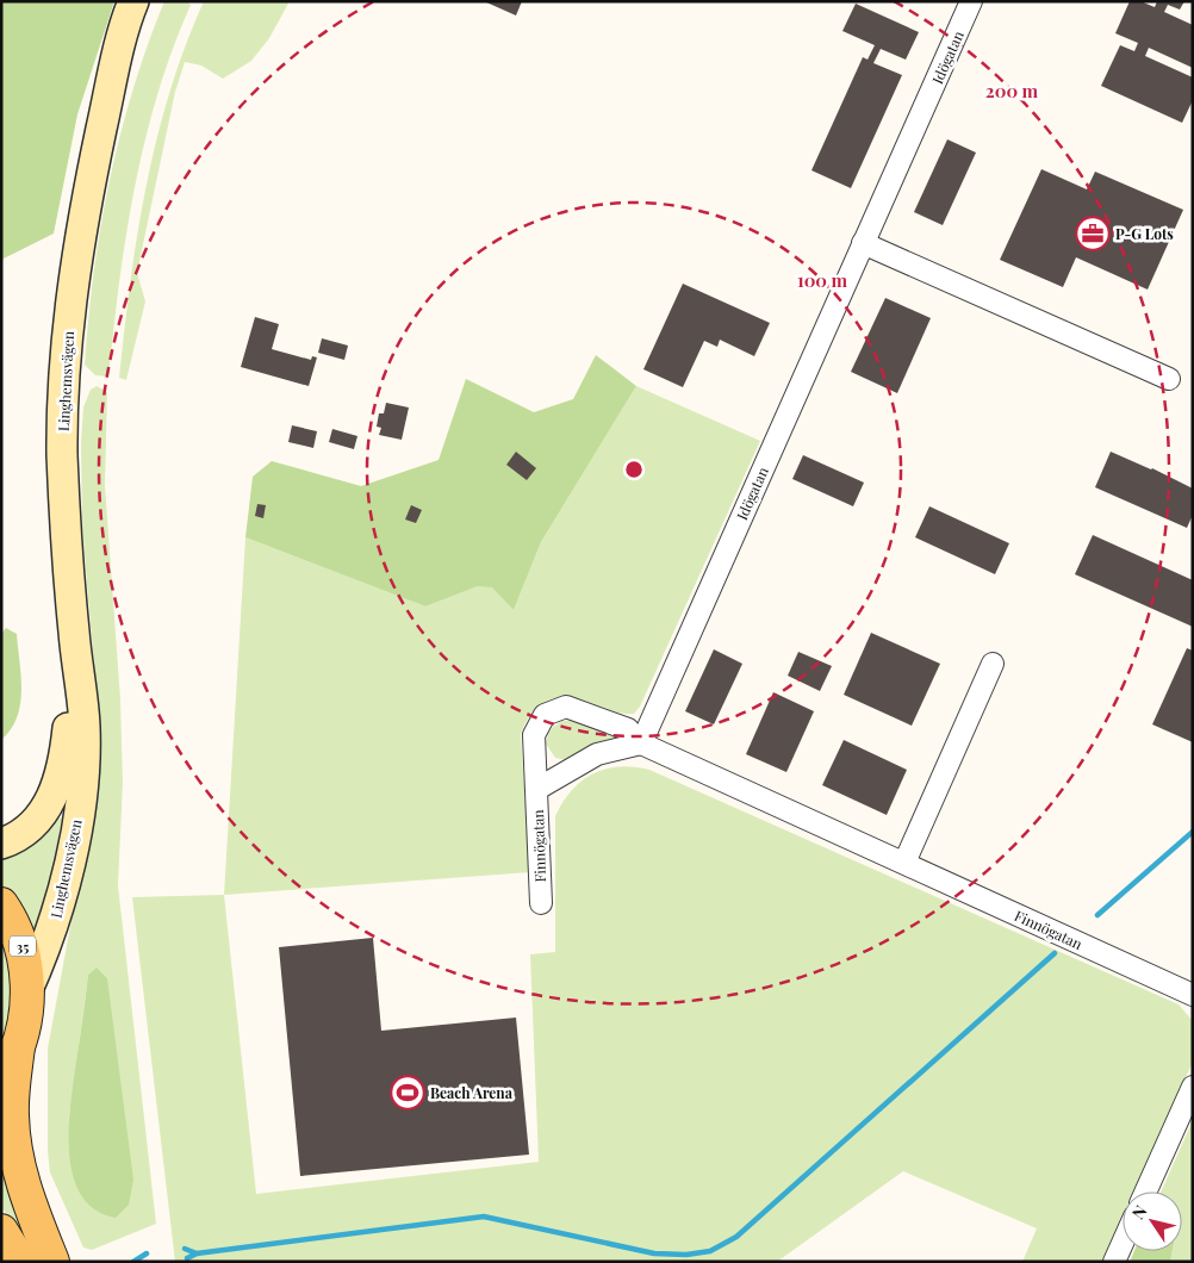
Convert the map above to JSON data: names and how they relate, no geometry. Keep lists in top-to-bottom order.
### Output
{
  "streets": {
    "main road": ["Linghemsvägen", "35"],
    "street": ["Idögatan", "Finnögatan"]
  },
  "crossings": [
    ["Idögatan", "Finnögatan"],
    ["Linghemsvägen", "35"]
  ],
  "places": {
    "office": ["P-G Lots"],
    "sports": ["Beach Arena"]
  },
  "north": "top left",
  "rings": ["200 m", "100 m"]
}
